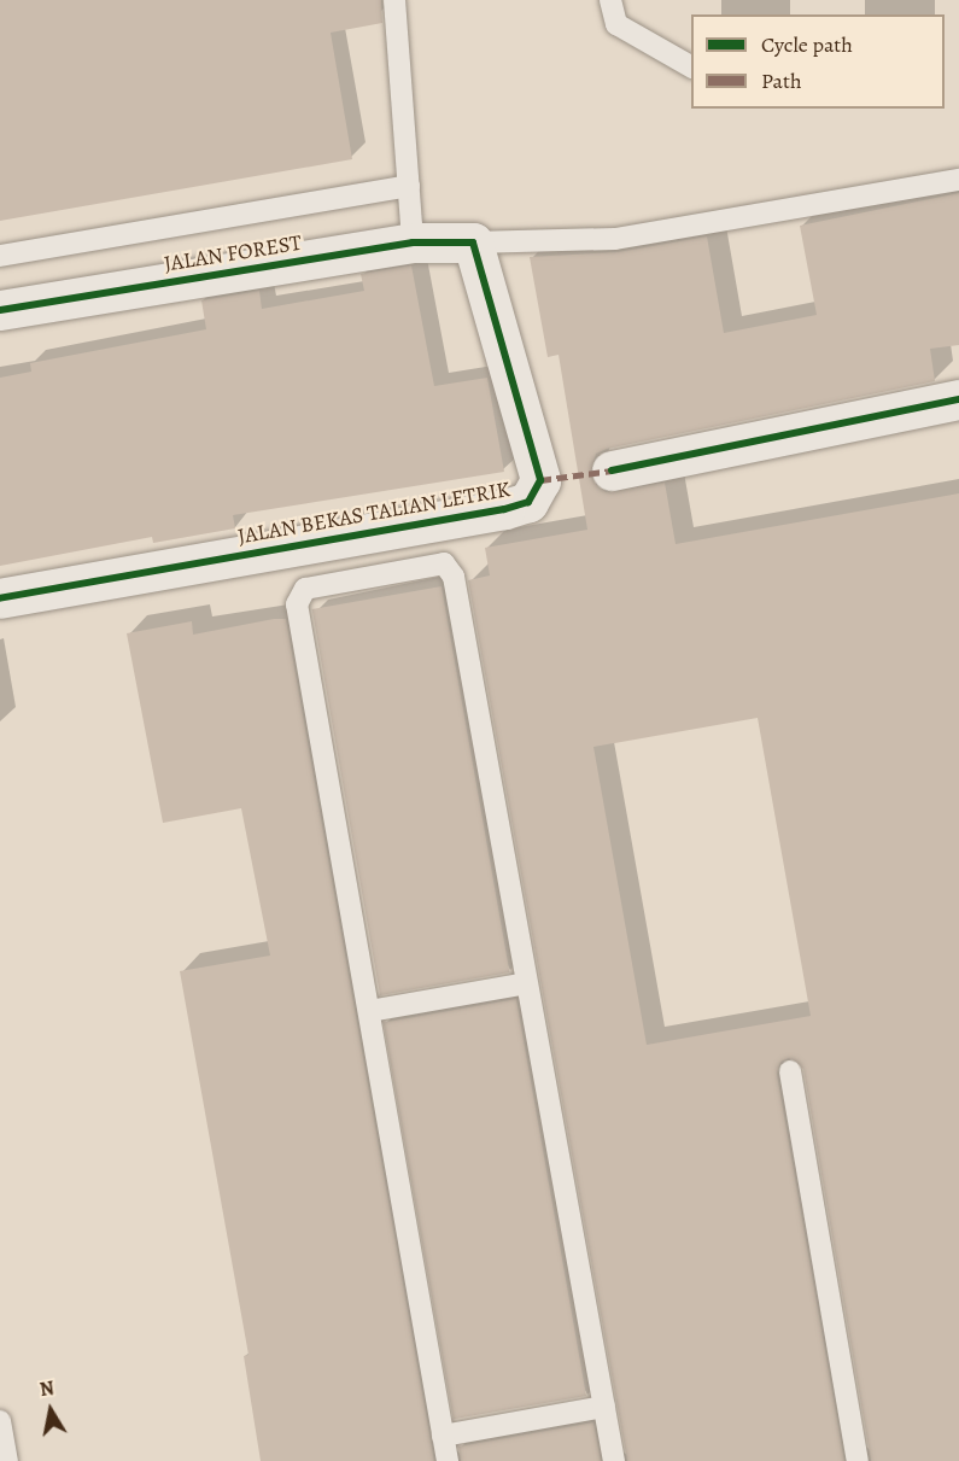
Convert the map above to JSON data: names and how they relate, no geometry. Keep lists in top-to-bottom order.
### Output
{
  "streets": {
    "street": ["JALAN FOREST", "JALAN BEKAS TALIAN LETRIK"]
  },
  "crossings": [
    ["JALAN FOREST", "JALAN BEKAS TALIAN LETRIK"]
  ],
  "legend": ["Cycle path", "Path"],
  "north": "top"
}
